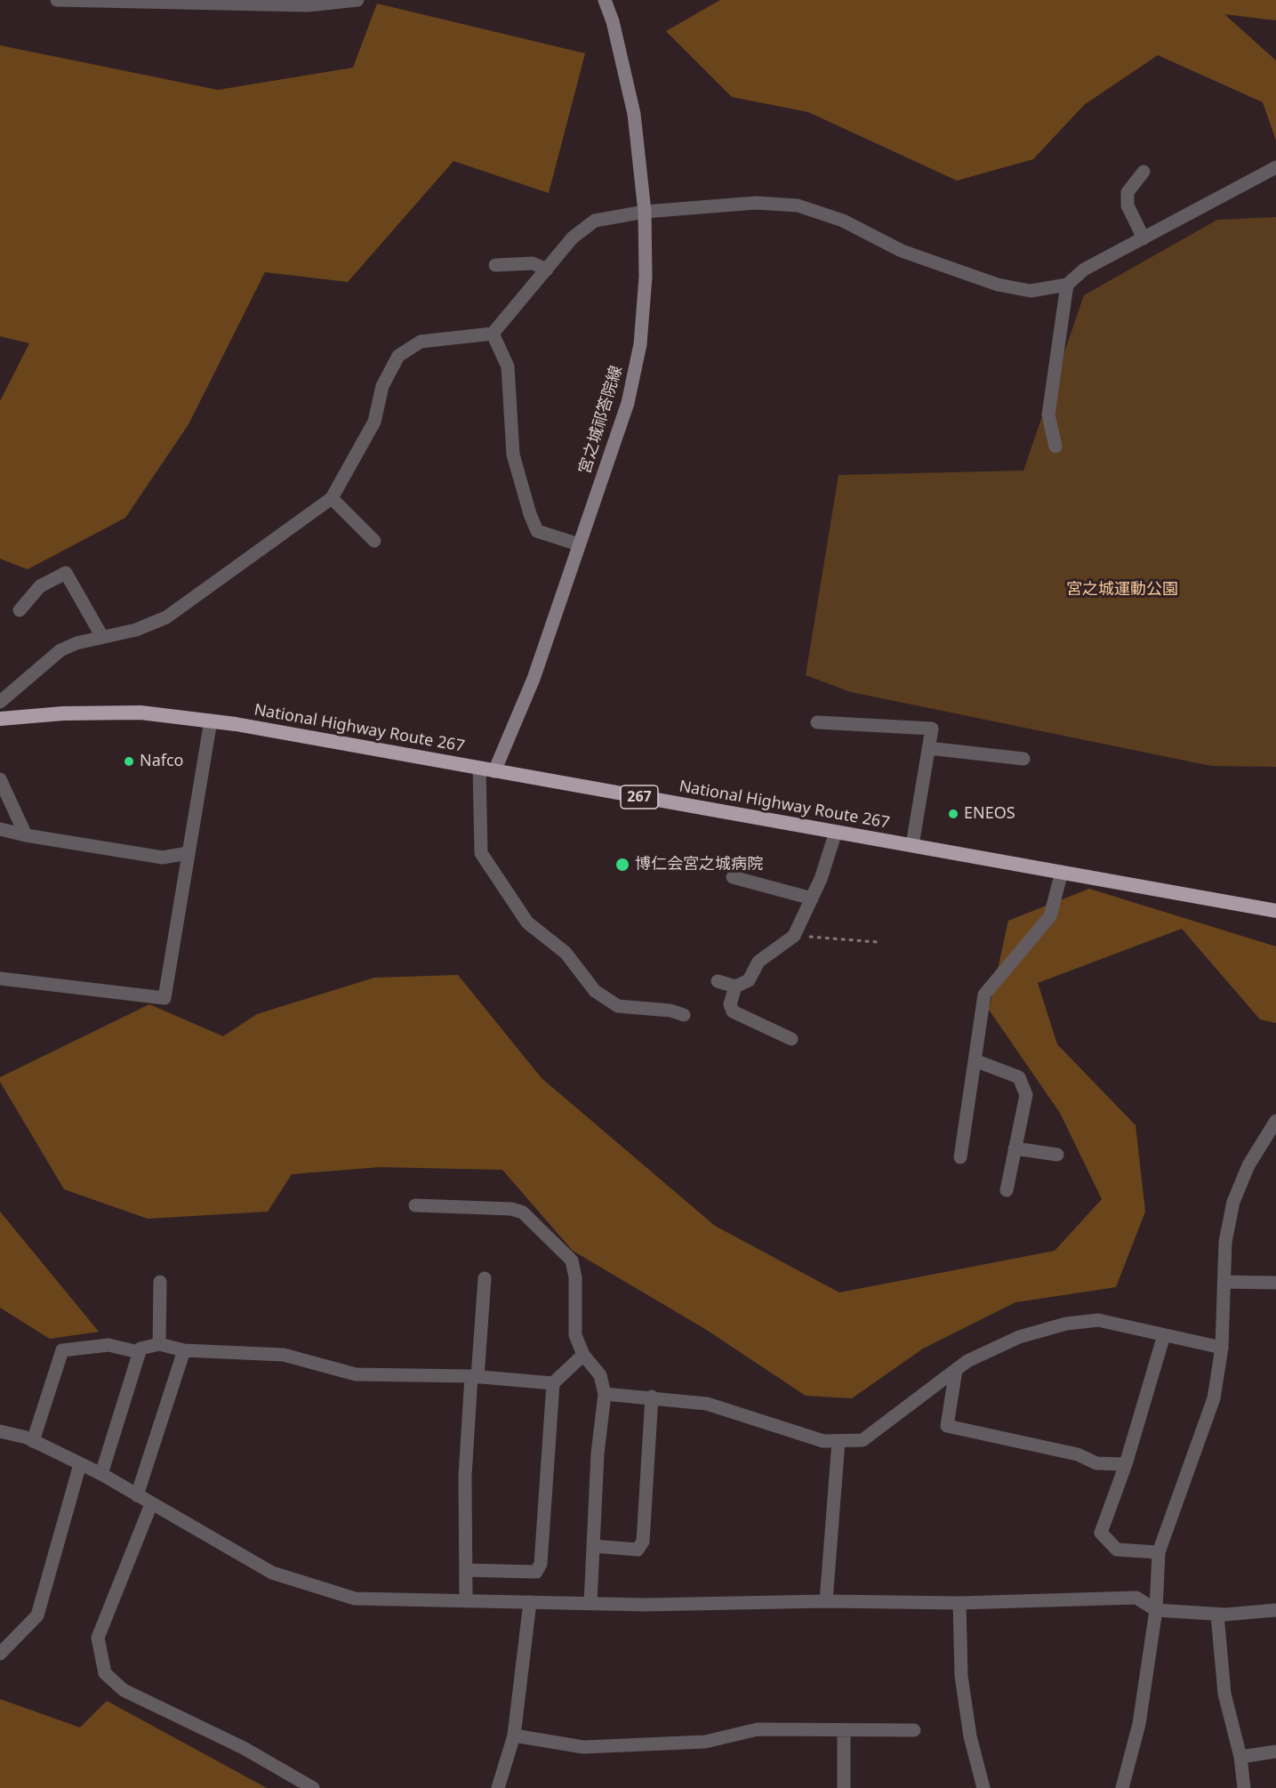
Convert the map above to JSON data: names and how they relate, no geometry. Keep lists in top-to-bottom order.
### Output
{
  "streets": {
    "highway": ["National Highway Route 267", "267"],
    "main road": ["宮之城祁答院線"]
  },
  "crossings": [
    ["宮之城祁答院線", "National Highway Route 267"]
  ],
  "parks": ["宮之城運動公園"],
  "places": ["Nafco", "ENEOS", "博仁会宮之城病院"]
}
